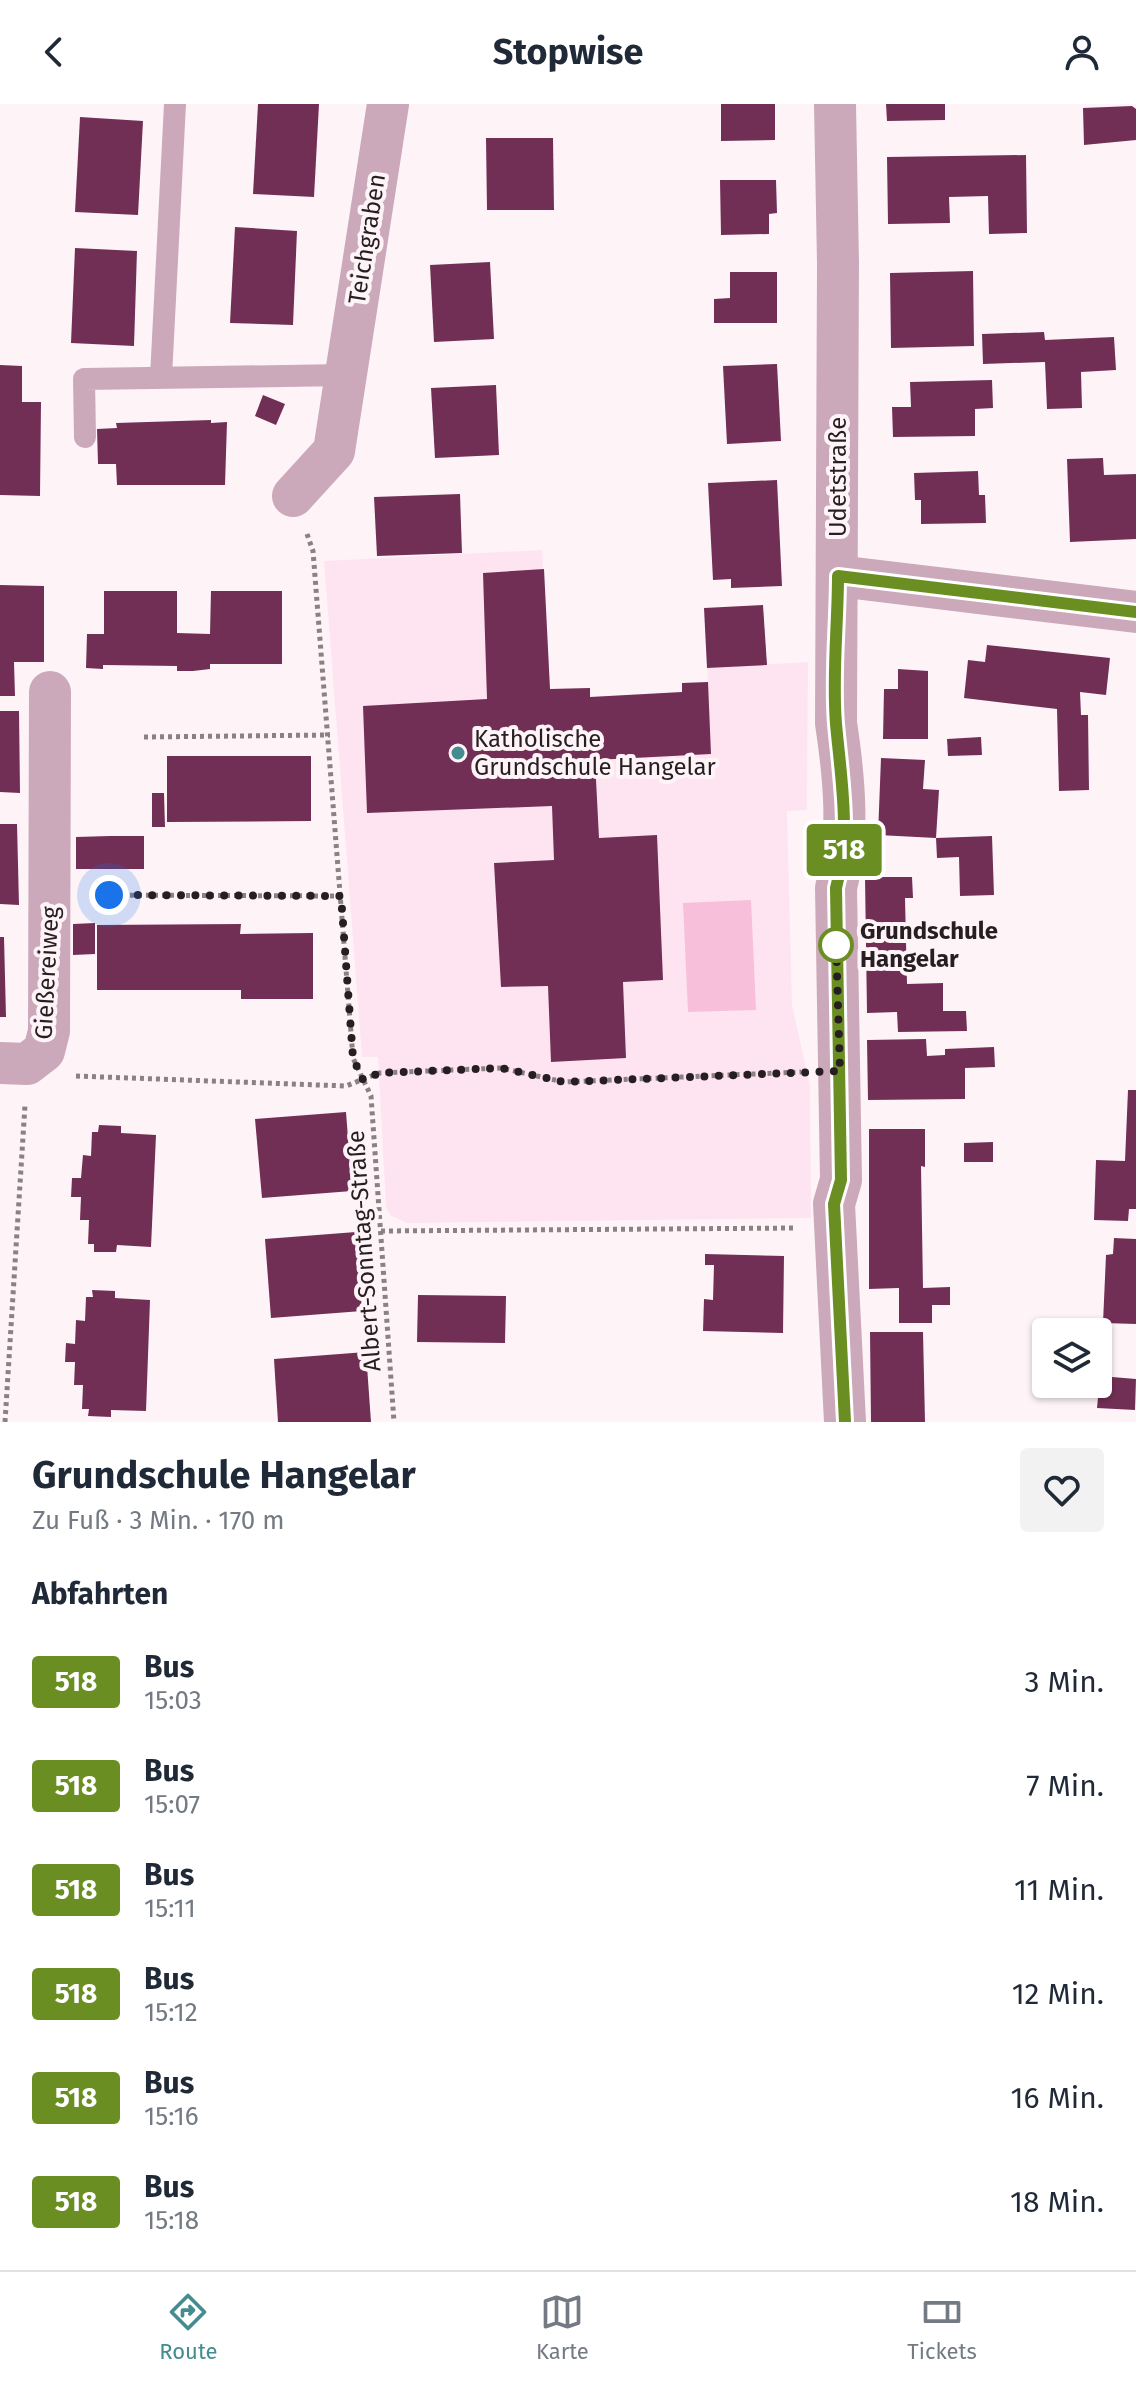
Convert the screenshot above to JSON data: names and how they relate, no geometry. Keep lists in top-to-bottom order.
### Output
{
  "streets": {
    "street": ["Teichgraben", "Udetstraße", "Gießereiweg"],
    "path": ["Albert-Sonntag-Straße"]
  },
  "crossings": [
    ["Teichgraben", "Albert-Sonntag-Straße"],
    ["Gießereiweg", "Albert-Sonntag-Straße"]
  ],
  "places": ["Katholische Grundschule Hangelar", "Grundschule Hangelar"],
  "lines": ["bus line 518"],
  "page": {
    "header": "Stopwise",
    "on_map": "518",
    "heading": [
      ["Grundschule Hangelar", "Zu Fuß · 3 Min. · 170 m"],
      "Abfahrten"
    ],
    "list": [
      {
        "mark": "518",
        "name": "Bus",
        "note": "15:03",
        "value": "3 Min."
      },
      {
        "mark": "518",
        "name": "Bus",
        "note": "15:07",
        "value": "7 Min."
      },
      {
        "mark": "518",
        "name": "Bus",
        "note": "15:11",
        "value": "11 Min."
      },
      {
        "mark": "518",
        "name": "Bus",
        "note": "15:12",
        "value": "12 Min."
      },
      {
        "mark": "518",
        "name": "Bus",
        "note": "15:16",
        "value": "16 Min."
      },
      {
        "mark": "518",
        "name": "Bus",
        "note": "15:18",
        "value": "18 Min."
      }
    ],
    "tabs": ["Route", "Karte", "Tickets"]
  }
}
